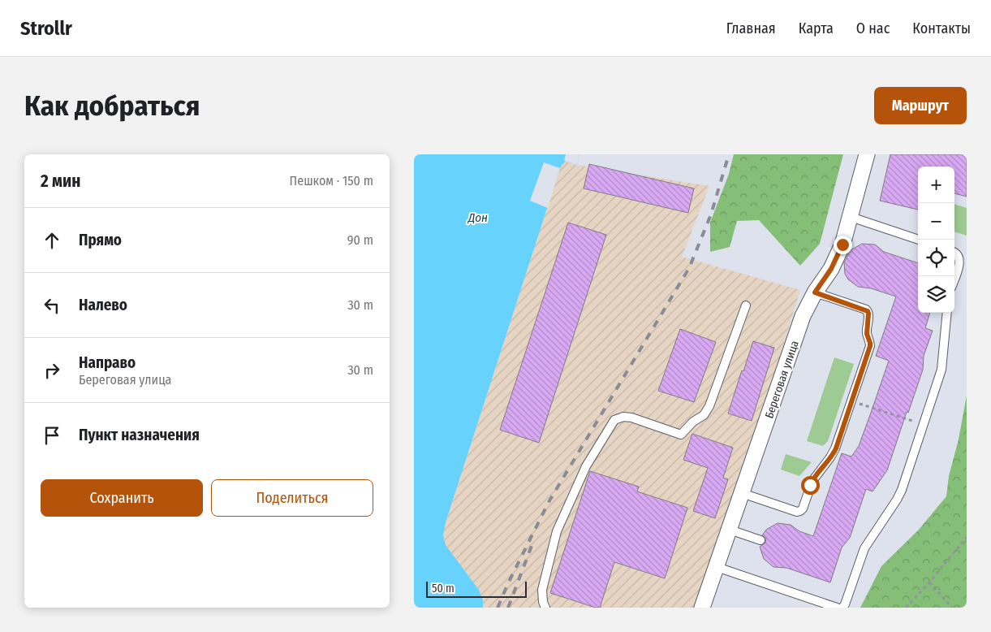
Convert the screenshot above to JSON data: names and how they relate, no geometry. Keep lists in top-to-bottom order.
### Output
{
  "streets": {
    "street": ["Береговая улица"]
  },
  "water": ["Дон"],
  "scale_bar": "50 m",
  "page": {
    "header": "Strollr",
    "nav": [
      "Главная",
      "Карта",
      "О нас",
      "Контакты"
    ],
    "buttons": [
      "Маршрут",
      ["Сохранить", "Поделиться"]
    ],
    "title": "Как добраться",
    "heading": ["2 мин", "Пешком · 150 m"],
    "map_buttons": ["+", "−"],
    "list": [
      ["Прямо", "90 m"],
      ["Налево", "30 m"],
      ["Направо", "Береговая улица", "30 m"],
      "Пункт назначения"
    ],
    "scale": "50 m"
  }
}
